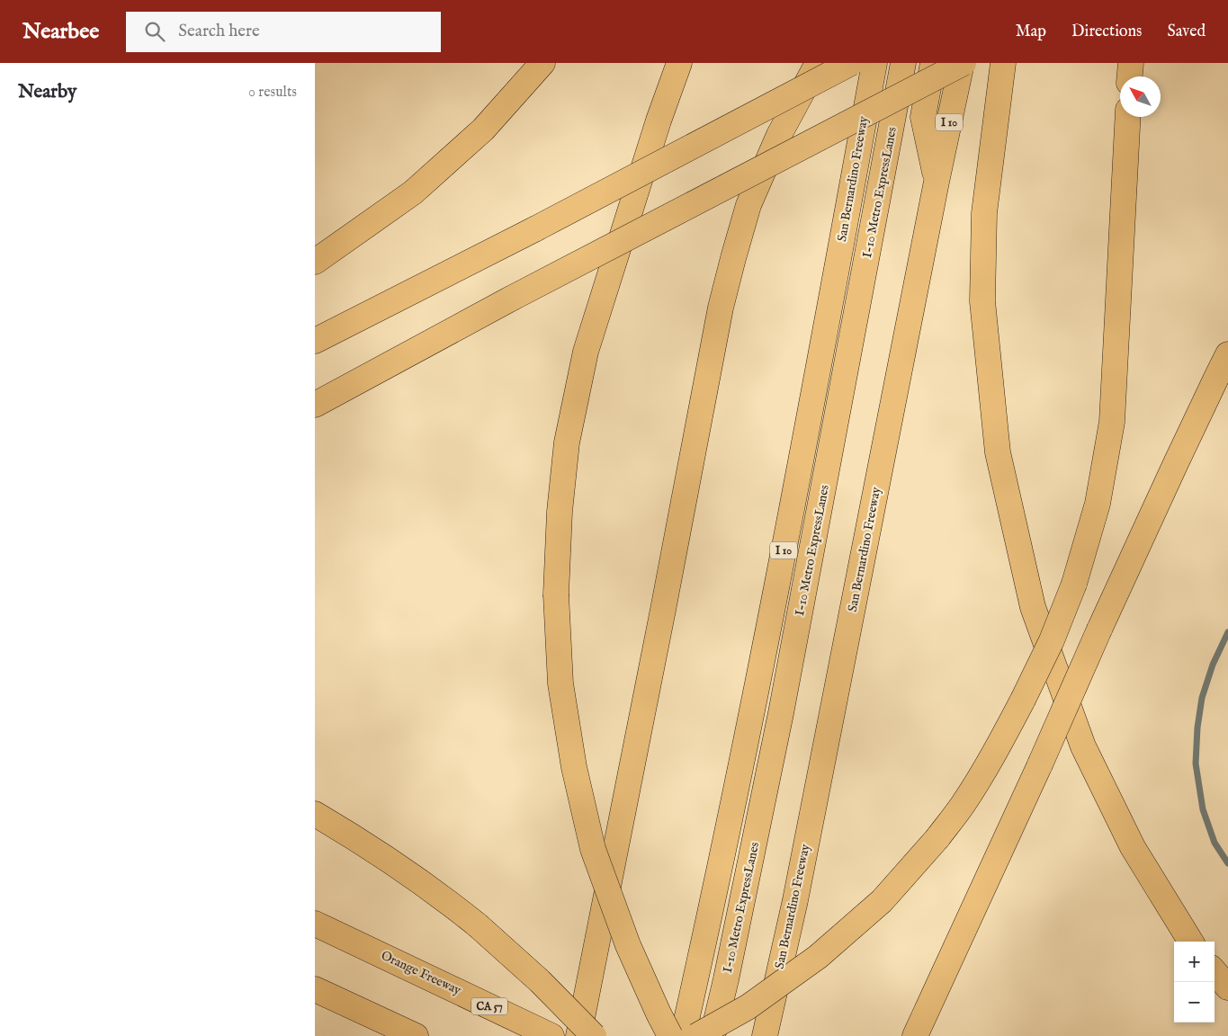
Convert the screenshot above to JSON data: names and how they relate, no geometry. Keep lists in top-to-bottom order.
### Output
{
  "streets": {
    "highway": [
      "I 10",
      "San Bernardino Freeway",
      "I-10 Metro ExpressLanes",
      "Orange Freeway",
      "CA 57"
    ]
  },
  "north": "top left",
  "page": {
    "header": "Nearbee",
    "search": "Search here",
    "nav": ["Map", "Directions", "Saved"],
    "heading": ["Nearby", "0 results"],
    "map_buttons": ["+", "−"]
  }
}
